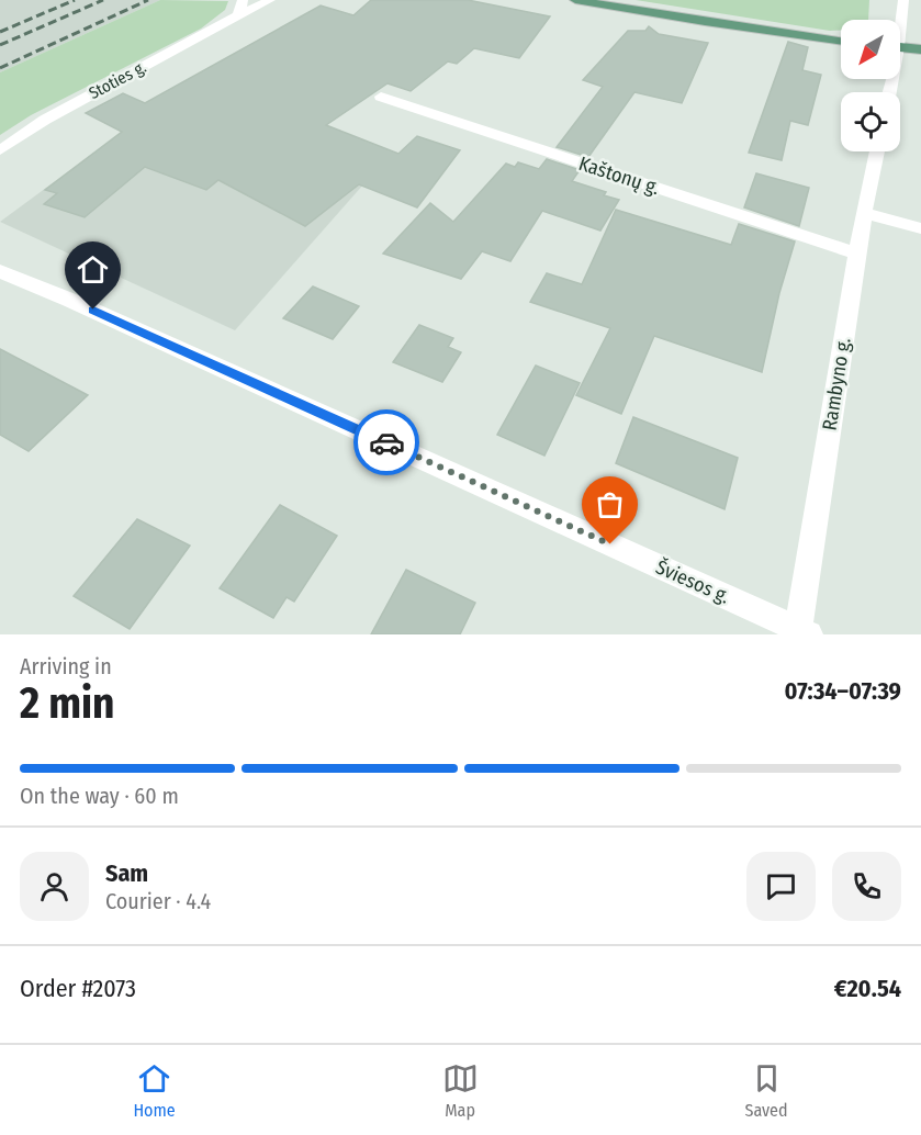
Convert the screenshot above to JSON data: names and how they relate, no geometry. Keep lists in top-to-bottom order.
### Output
{
  "streets": {
    "street": [
      "Stoties g.",
      "Kaštonų g.",
      "Rambyno g.",
      "Šviesos g."
    ]
  },
  "crossings": [
    ["Kaštonų g.", "Rambyno g."],
    ["Rambyno g.", "Šviesos g."]
  ],
  "north": "bottom left",
  "page": {
    "heading": ["2 min", "Arriving in", "07:34–07:39"],
    "panel": [
      "Sam",
      "Courier · 4.4",
      "Order #2073",
      "€20.54"
    ],
    "bar": "On the way · 60 m",
    "tabs": ["Home", "Map", "Saved"]
  }
}
